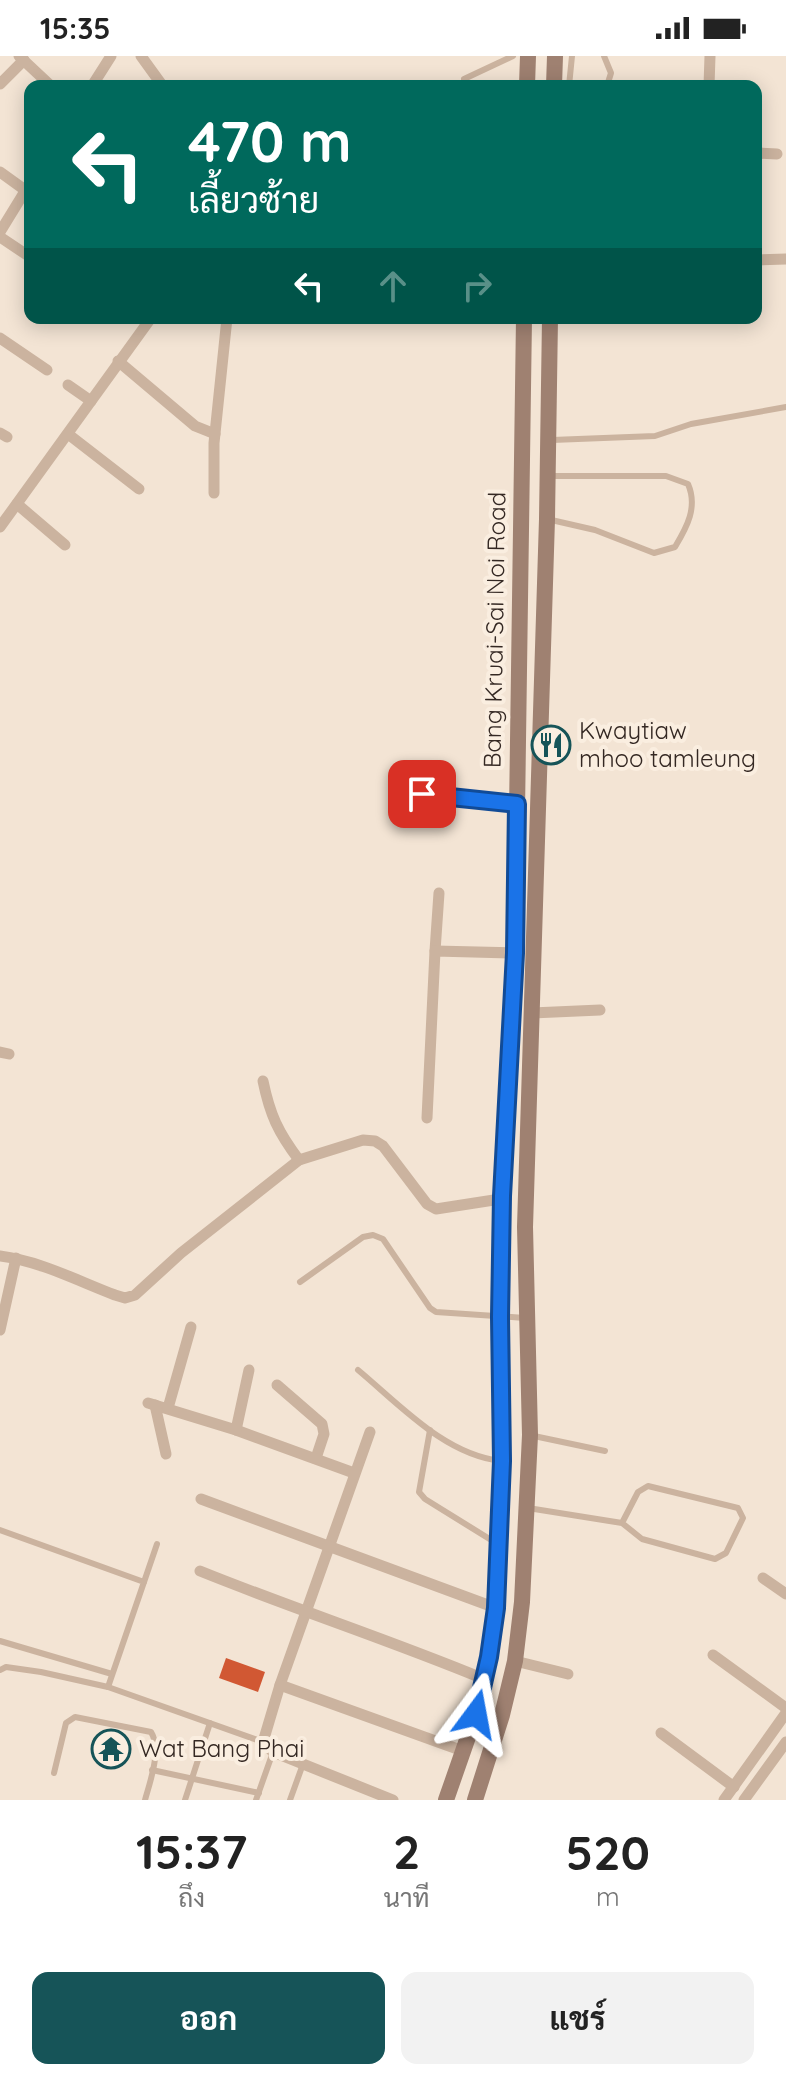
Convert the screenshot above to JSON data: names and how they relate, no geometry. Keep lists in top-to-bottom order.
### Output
{
  "streets": {
    "main road": ["Bang Kruai-Sai Noi Road"]
  },
  "places": {
    "restaurant": ["Kwaytiaw mhoo tamleung"],
    "temple": ["Wat Bang Phai"]
  },
  "page": {
    "status": "15:35",
    "turn": ["470 m", "เลี้ยวซ้าย"],
    "eta": [
      "15:37",
      "ถึง",
      "2",
      "นาที",
      "520",
      "m"
    ],
    "buttons": ["ออก", "แชร์"]
  }
}
